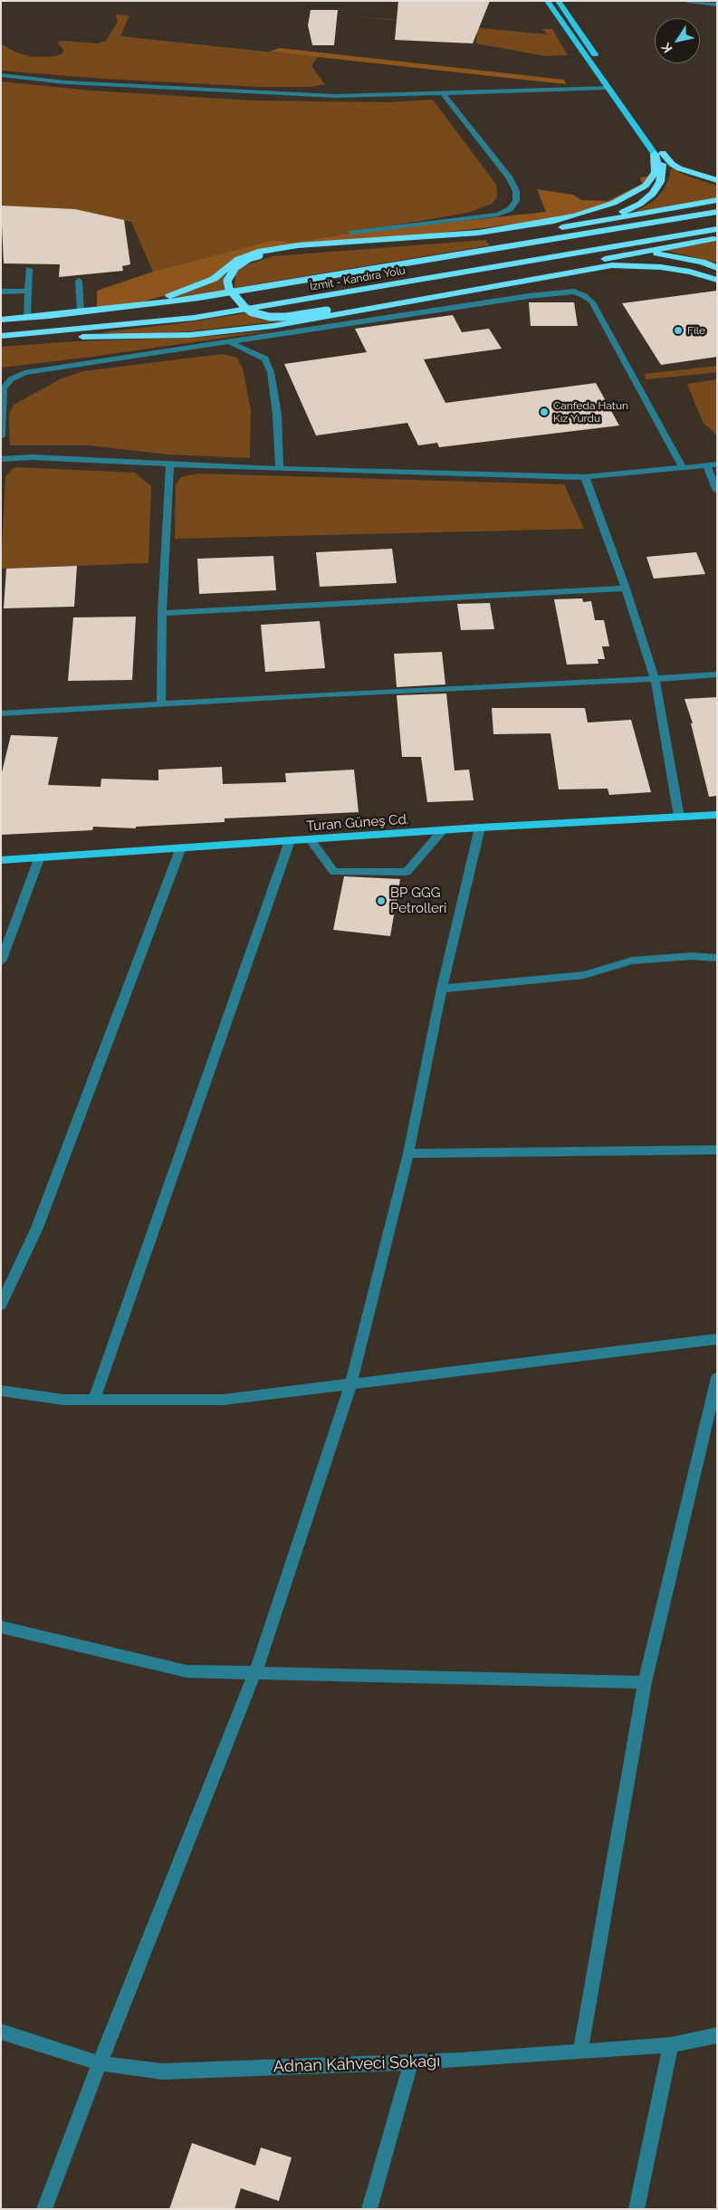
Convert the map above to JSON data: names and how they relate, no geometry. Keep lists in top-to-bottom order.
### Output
{
  "streets": {
    "highway": ["İzmit - Kandıra Yolu"],
    "main road": ["Turan Güneş Cd."],
    "street": ["Adnan Kahveci Sokağı"]
  },
  "places": ["File", "Canfeda Hatun Kız Yurdu", "BP GGG Petrolleri"],
  "north": "bottom left"
}
